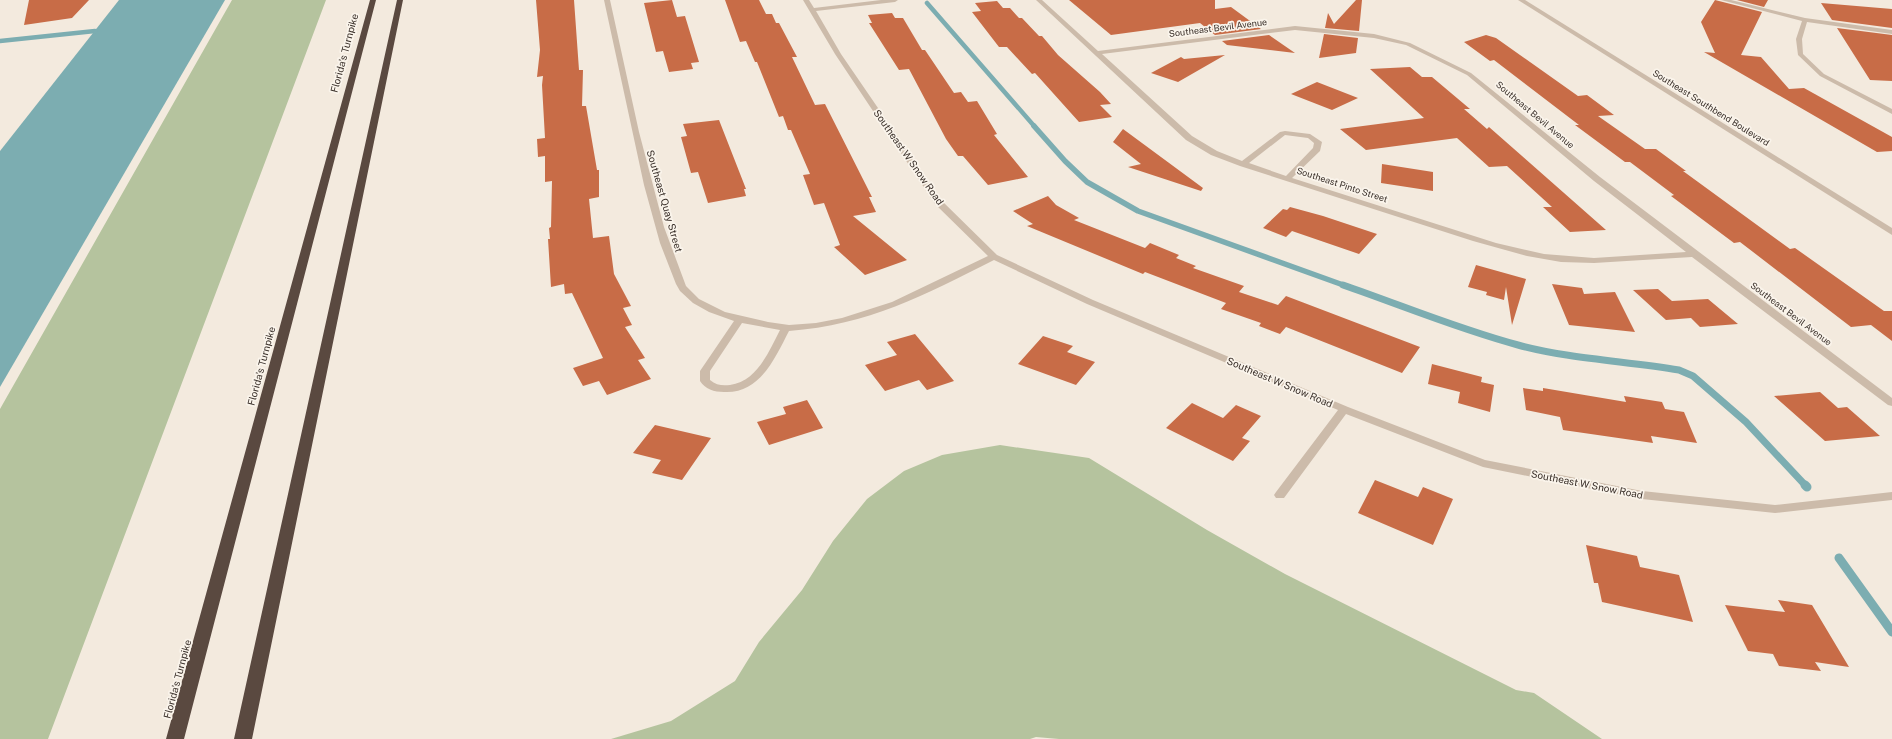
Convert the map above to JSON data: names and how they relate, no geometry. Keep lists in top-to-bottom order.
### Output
{
  "streets": {
    "highway": ["Florida's Turnpike"],
    "street": [
      "Southeast Bevil Avenue",
      "Southeast Southbend Boulevard",
      "Southeast W Snow Road",
      "Southeast Pinto Street",
      "Southeast Quay Street"
    ]
  },
  "crossings": [
    ["Southeast Bevil Avenue", "Southeast Pinto Street"],
    ["Southeast W Snow Road", "Southeast Quay Street"]
  ]
}
